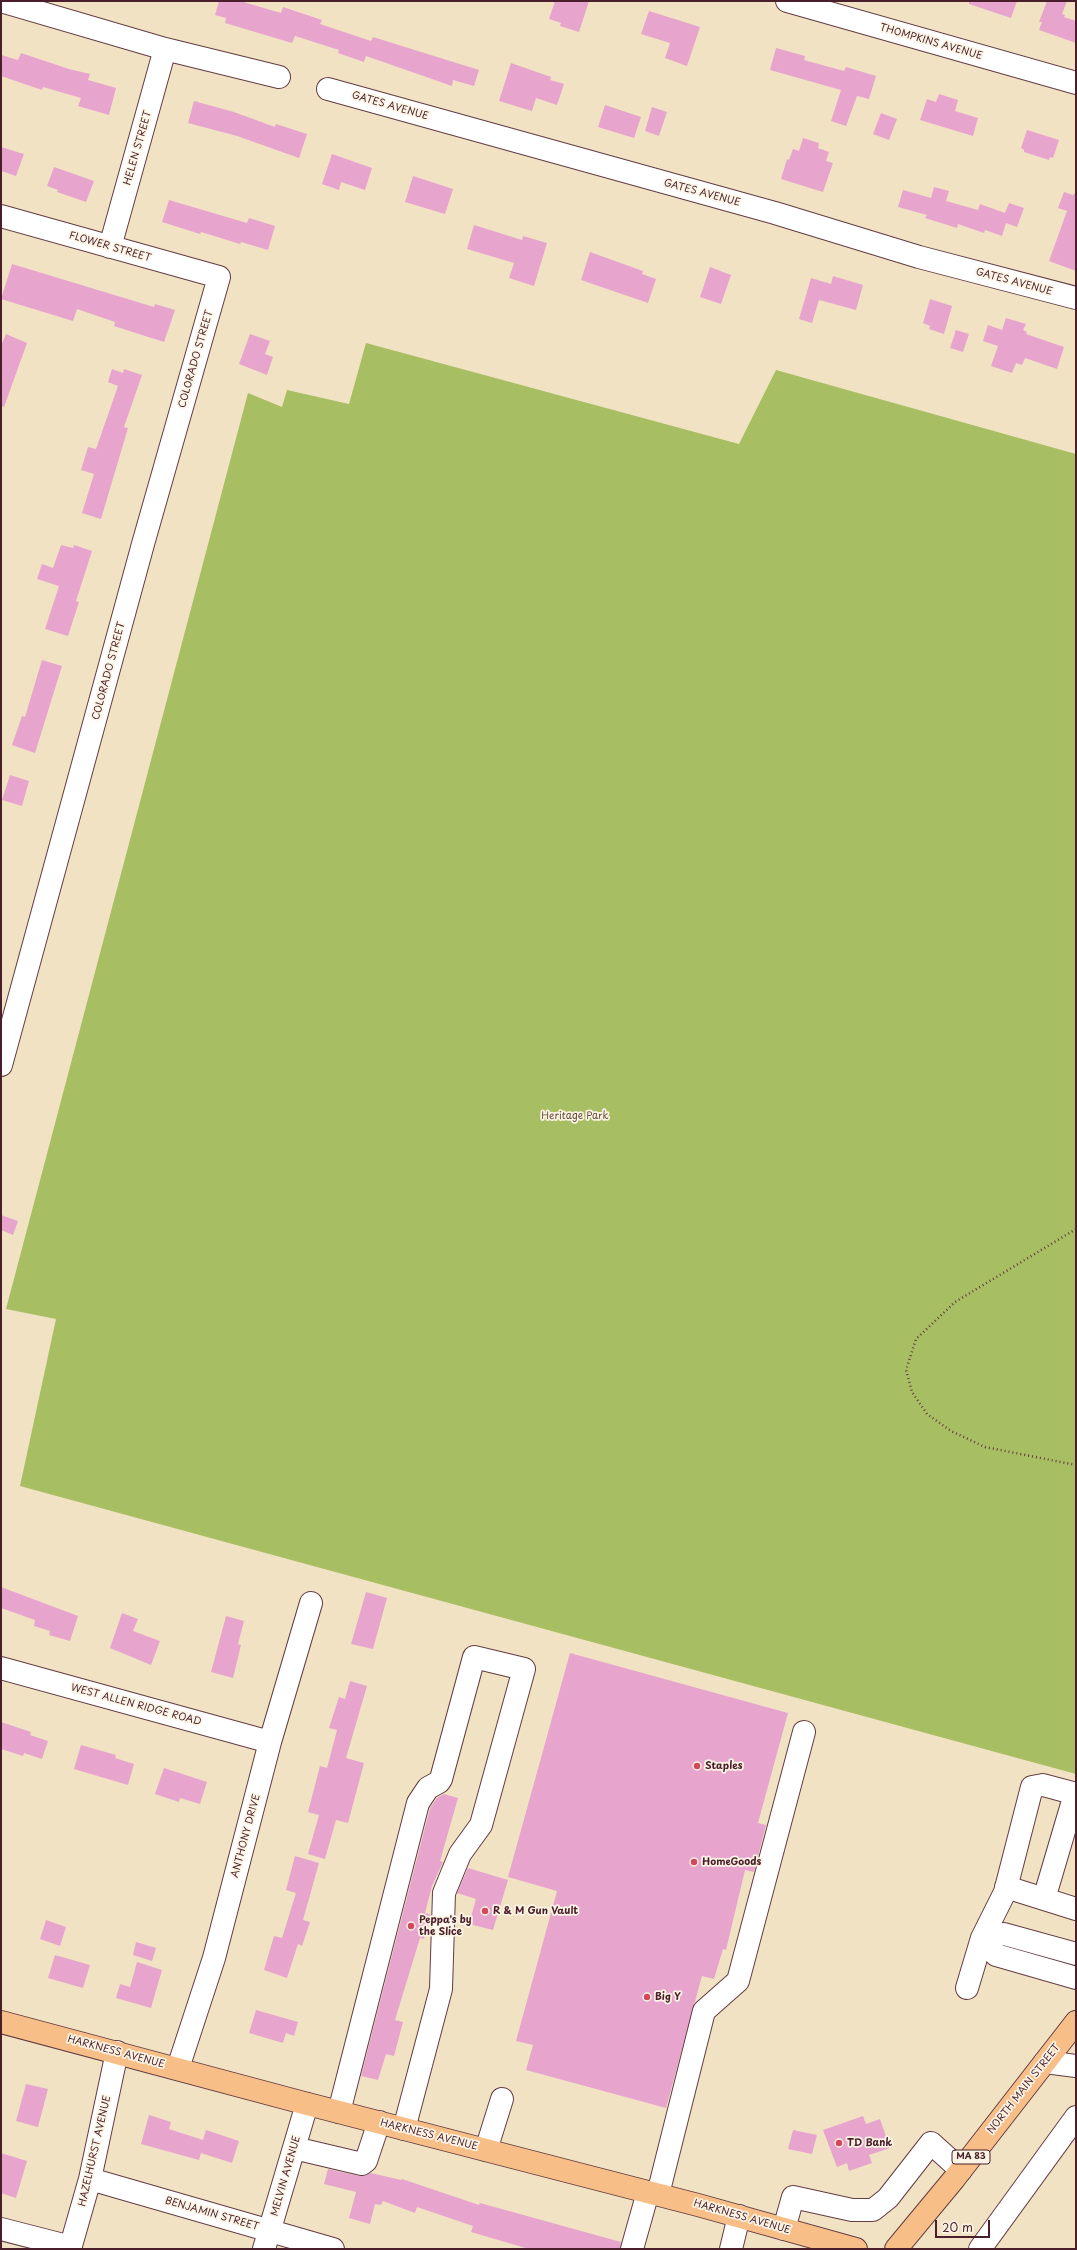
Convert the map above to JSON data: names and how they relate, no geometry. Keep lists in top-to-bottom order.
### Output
{
  "streets": {
    "main road": ["HARKNESS AVENUE", "NORTH MAIN STREET", "MA 83"],
    "street": [
      "THOMPKINS AVENUE",
      "GATES AVENUE",
      "HELEN STREET",
      "FLOWER STREET",
      "COLORADO STREET",
      "WEST ALLEN RIDGE ROAD",
      "ANTHONY DRIVE",
      "HAZELHURST AVENUE",
      "MELVIN AVENUE",
      "BENJAMIN STREET"
    ]
  },
  "crossings": [
    ["HELEN STREET", "FLOWER STREET"],
    ["FLOWER STREET", "COLORADO STREET"],
    ["WEST ALLEN RIDGE ROAD", "ANTHONY DRIVE"],
    ["ANTHONY DRIVE", "HARKNESS AVENUE"],
    ["HARKNESS AVENUE", "HAZELHURST AVENUE"],
    ["HARKNESS AVENUE", "MELVIN AVENUE"],
    ["HAZELHURST AVENUE", "BENJAMIN STREET"],
    ["MELVIN AVENUE", "BENJAMIN STREET"]
  ],
  "parks": ["Heritage Park"],
  "places": [
    "Staples",
    "HomeGoods",
    "R & M Gun Vault",
    "Peppa's by the Slice",
    "Big Y",
    "TD Bank"
  ],
  "scale_bar": "20 m"
}
